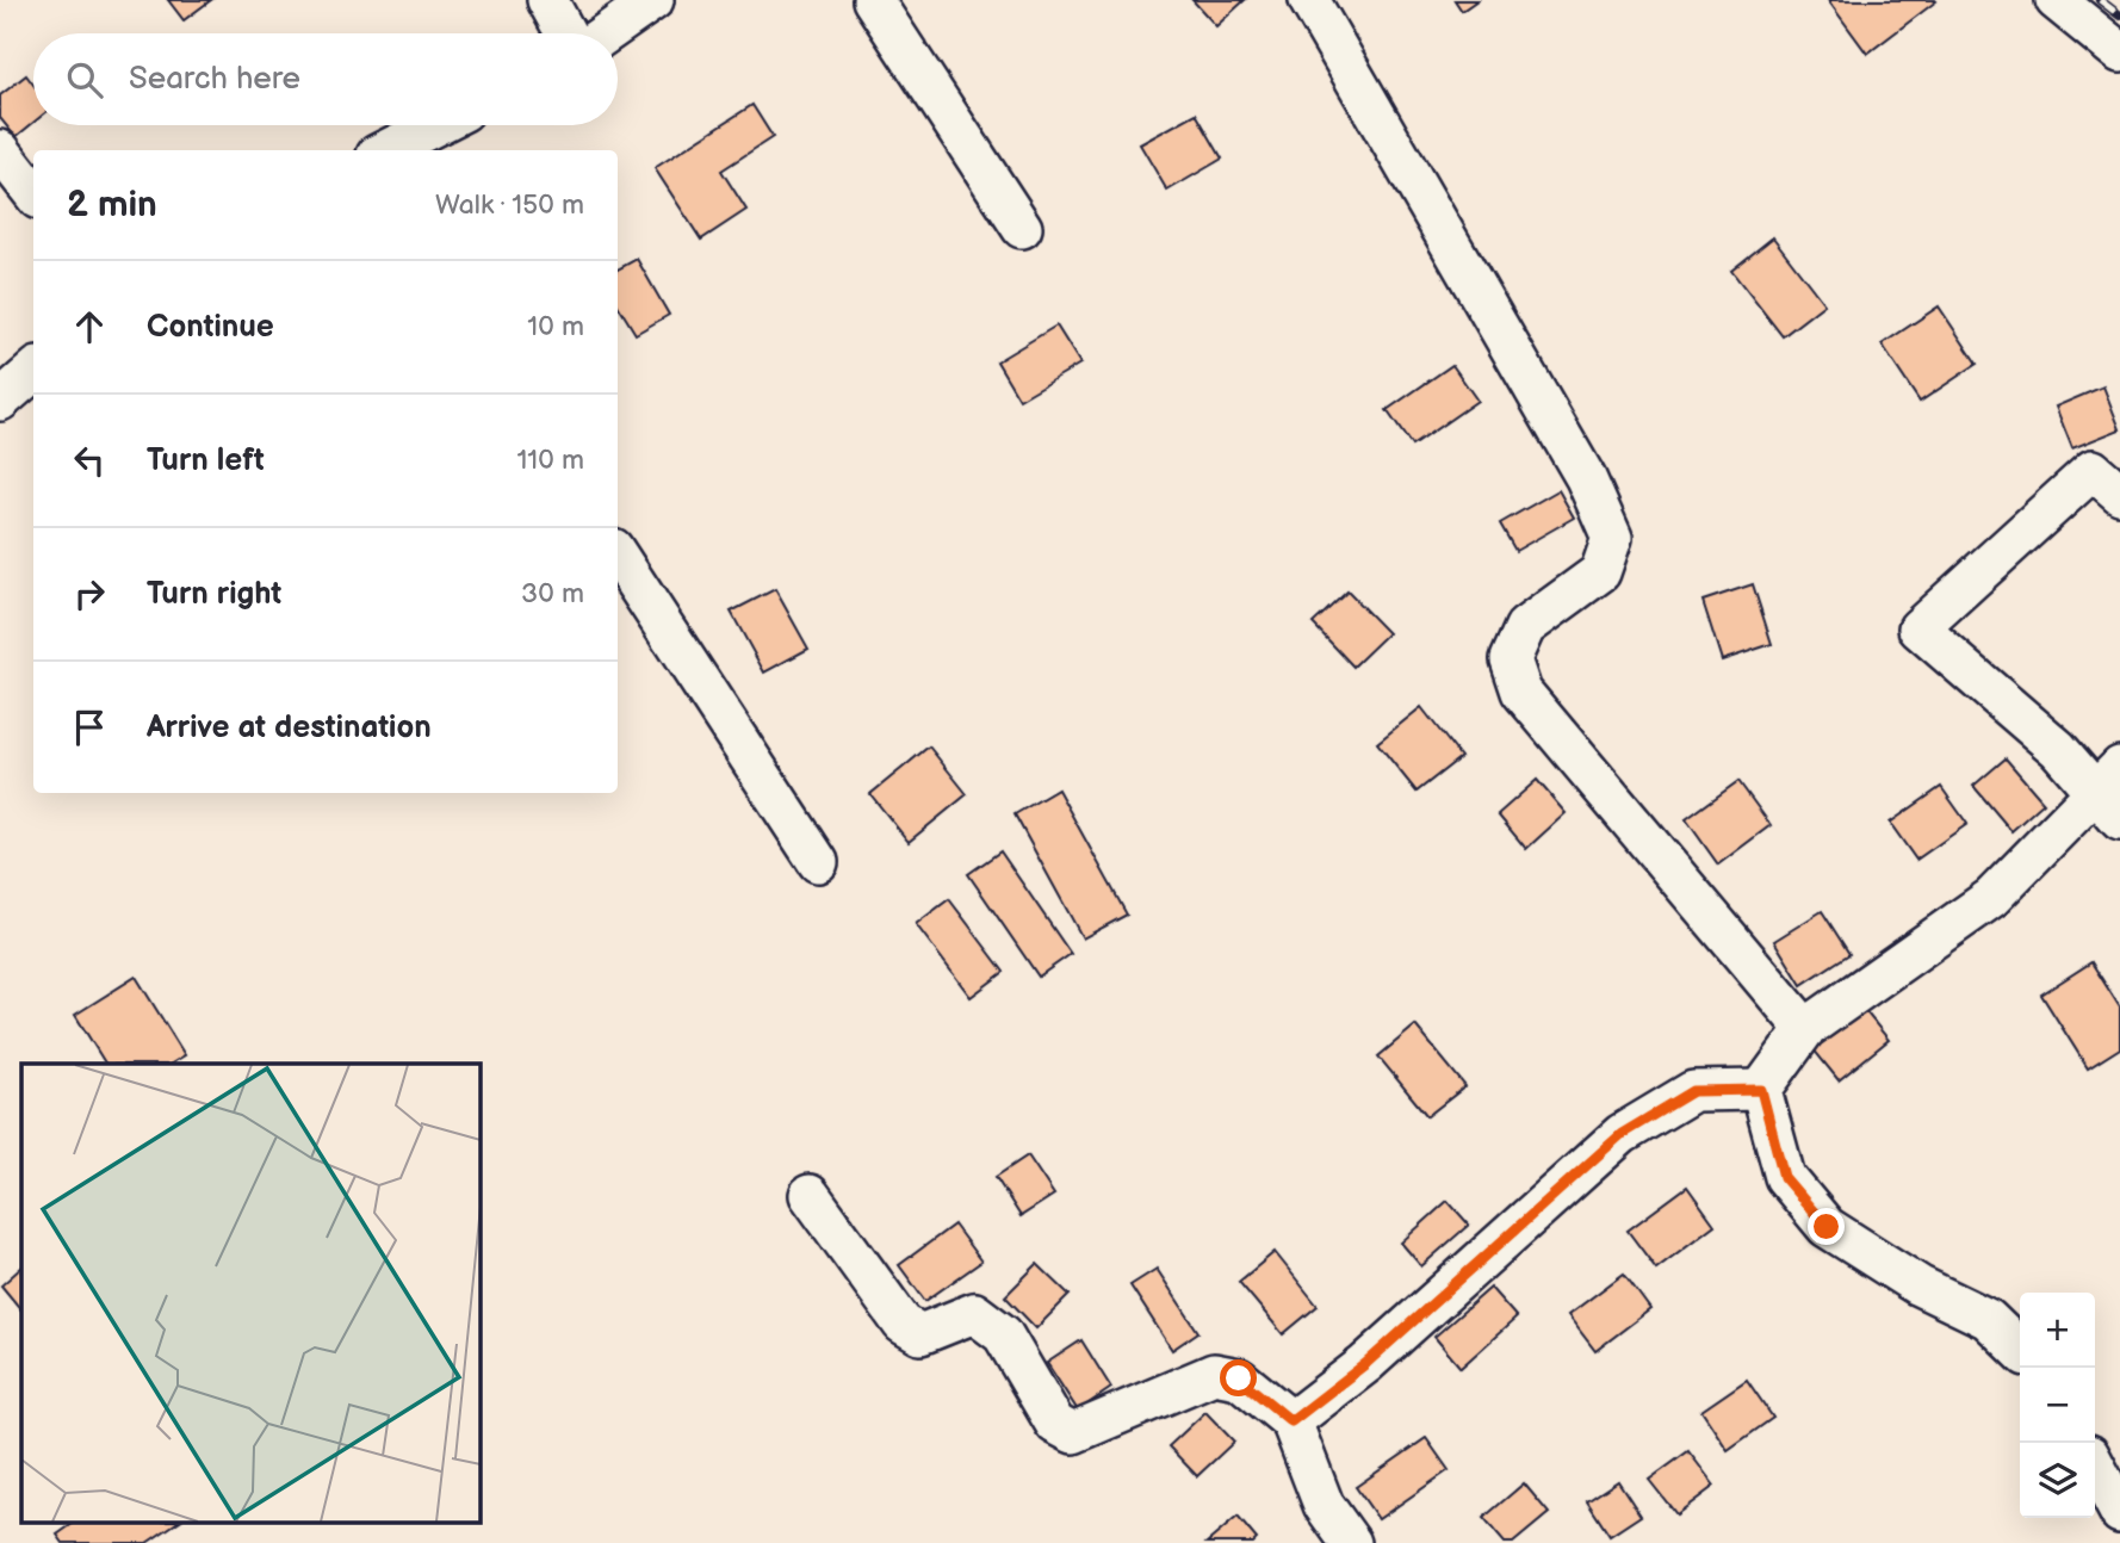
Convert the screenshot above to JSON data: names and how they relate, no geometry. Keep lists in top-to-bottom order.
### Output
{
  "page": {
    "search": "Search here",
    "heading": ["2 min", "Walk · 150 m"],
    "list": [
      ["Continue", "10 m"],
      ["Turn left", "110 m"],
      ["Turn right", "30 m"],
      "Arrive at destination"
    ],
    "map_buttons": ["+", "−"]
  }
}
